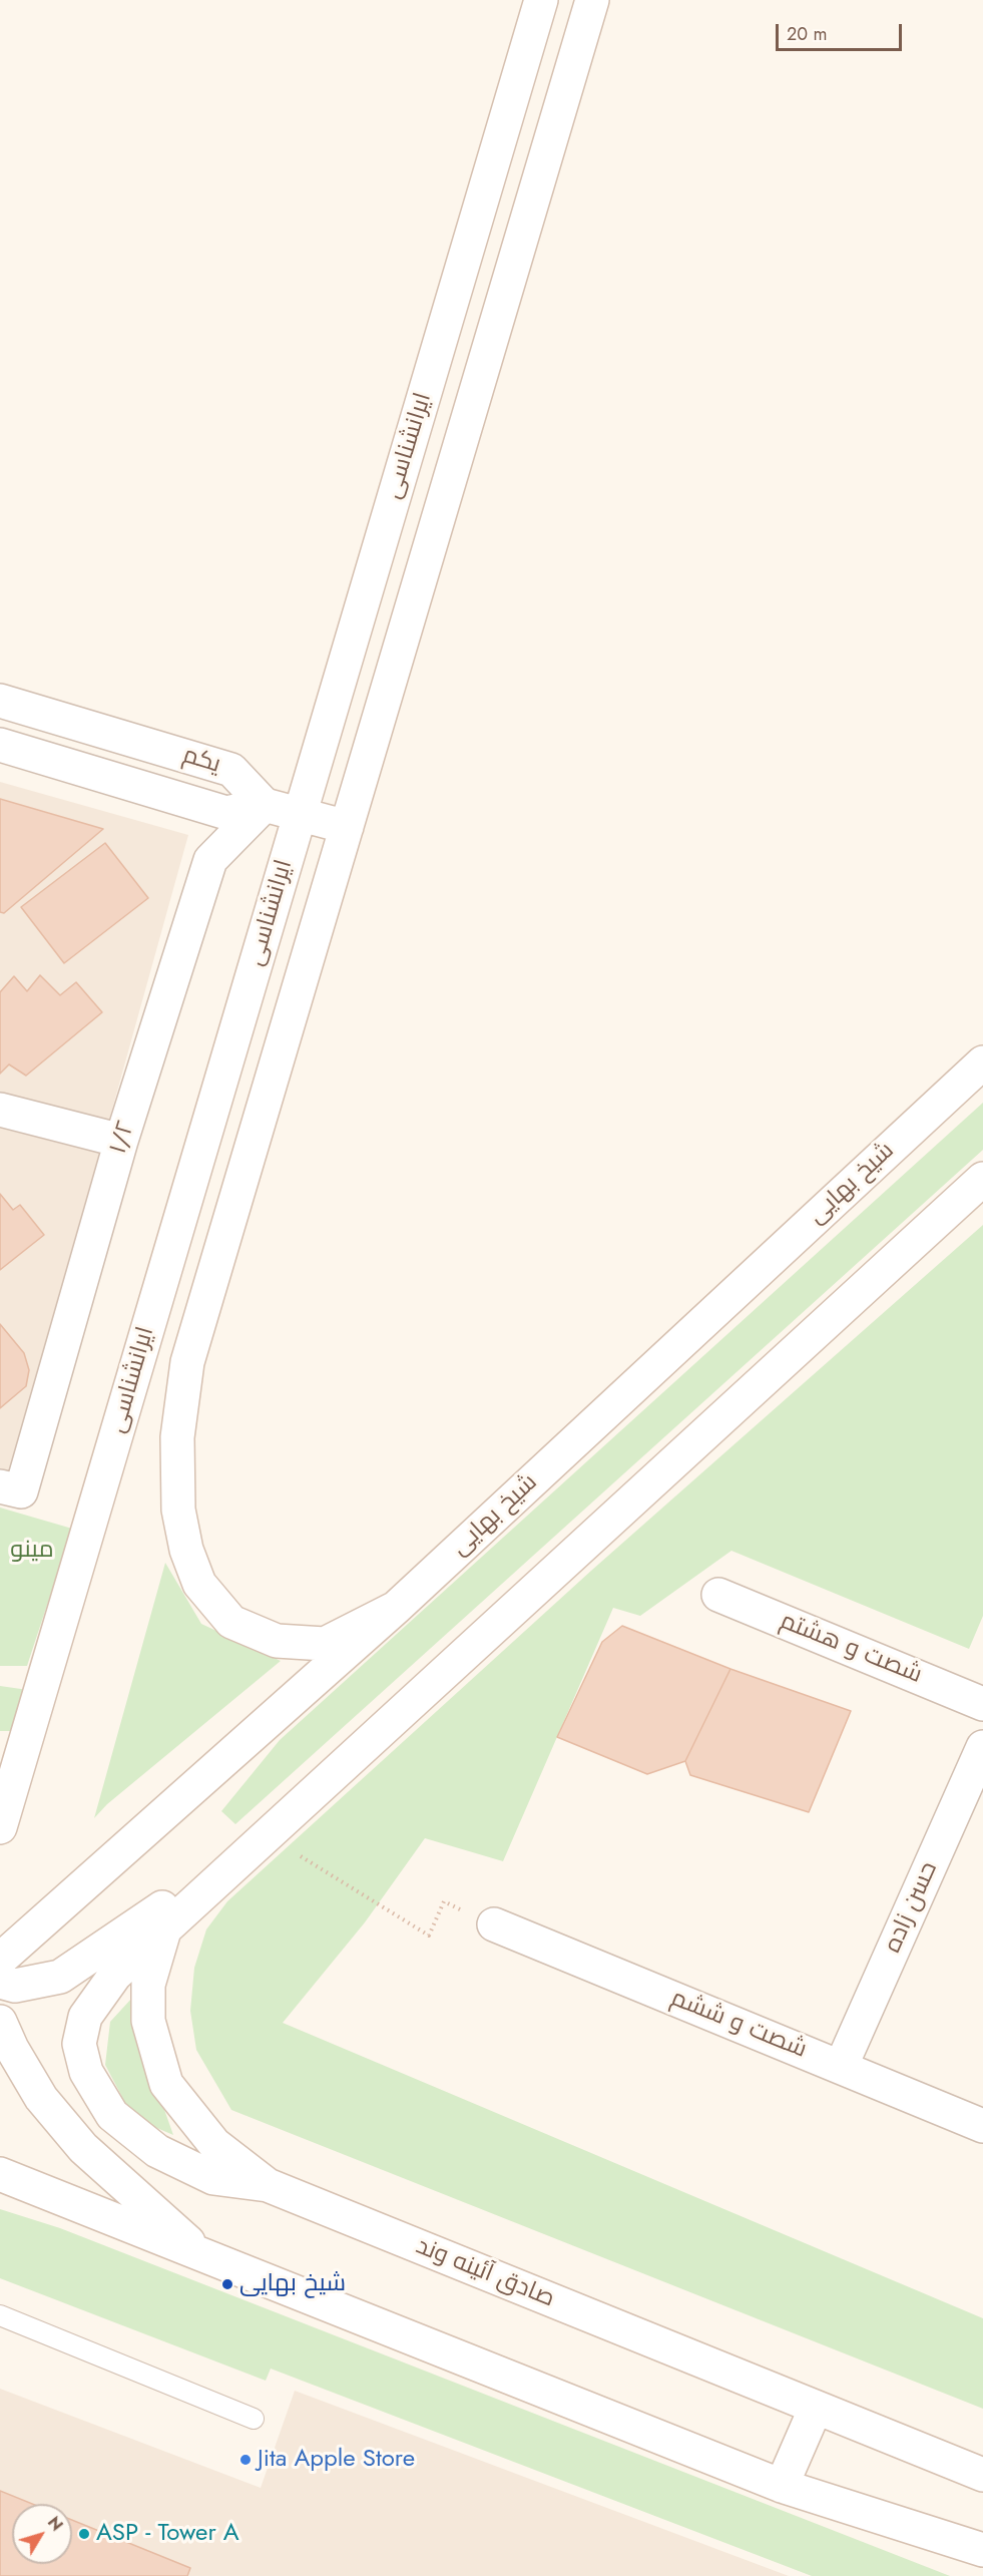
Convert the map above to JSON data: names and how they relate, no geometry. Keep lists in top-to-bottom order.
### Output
{
  "streets": {
    "main road": [
      "ایرانشناسی",
      "یکم",
      "۱/۲",
      "شیخ بهایی",
      "شصت و هشتم",
      "حسن زاده",
      "شصت و ششم",
      "صادق آئینه وند"
    ]
  },
  "crossings": [
    ["ایرانشناسی", "شیخ بهایی"],
    ["یکم", "۱/۲"],
    ["حسن زاده", "شصت و ششم"]
  ],
  "parks": ["مینو"],
  "places": ["شیخ بهایی", "Jita Apple Store", "ASP - Tower A"],
  "scale_bar": "20 m",
  "north": "top right"
}
